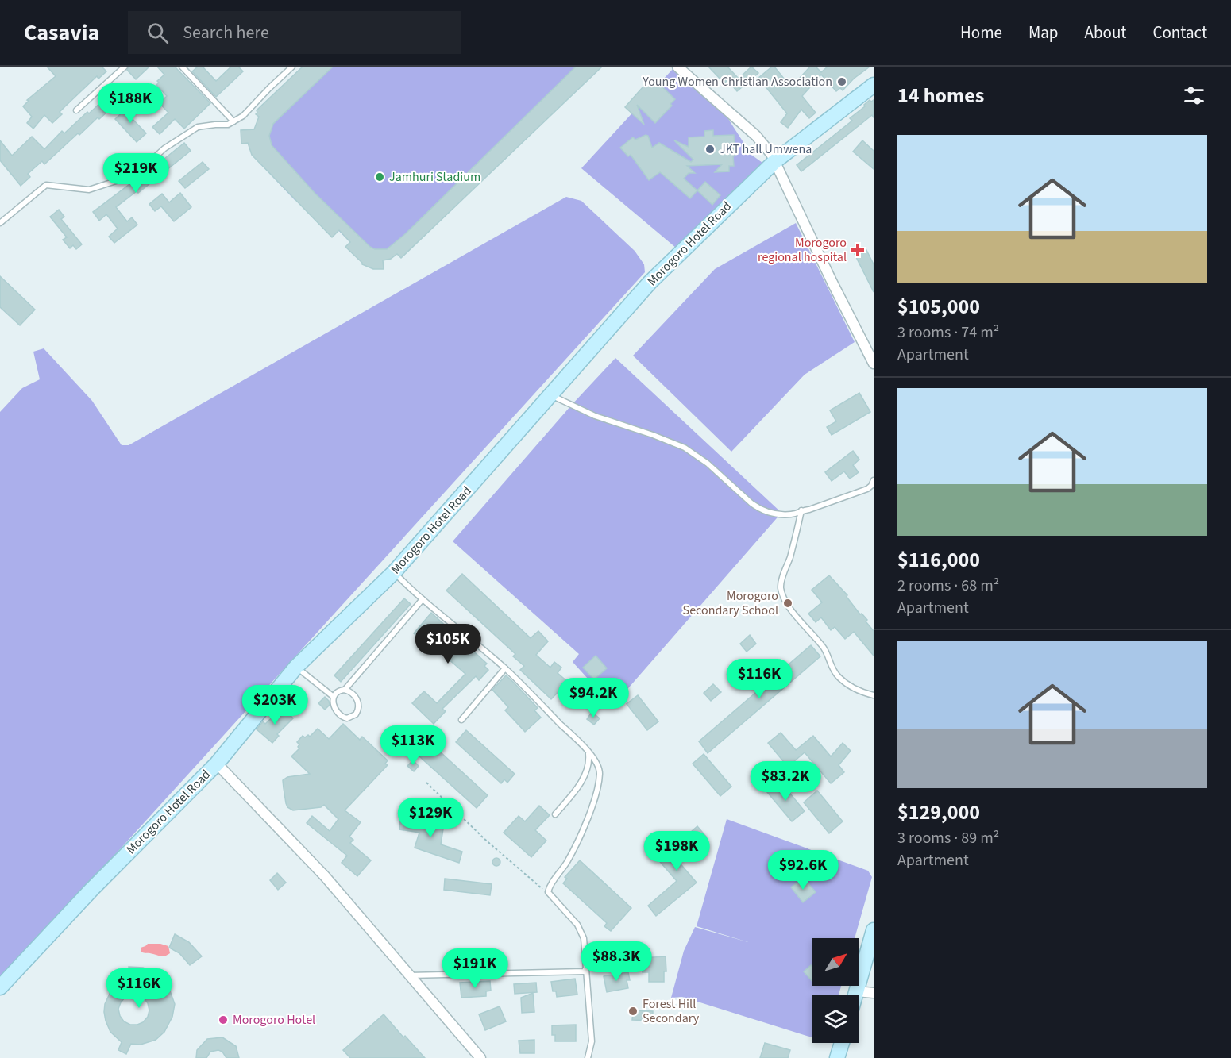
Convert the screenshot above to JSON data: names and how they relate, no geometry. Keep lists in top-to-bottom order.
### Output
{
  "streets": {
    "street": ["Morogoro Hotel Road"]
  },
  "places": {
    "other": [
      "Young Women Christian Association",
      "JKT hall Umwena",
      "Jamhuri Stadium",
      "Morogoro Secondary School",
      "Forest Hill Secondary",
      "Morogoro Hotel"
    ],
    "health": ["Morogoro regional hospital"]
  },
  "north": "top right",
  "page": {
    "header": "Casavia",
    "search": "Search here",
    "nav": [
      "Home",
      "Map",
      "About",
      "Contact"
    ],
    "heading": "14 homes",
    "price": [
      "$188K",
      "$219K",
      "$105K",
      "$116K",
      "$94.2K",
      "$203K",
      "$113K",
      "$83.2K",
      "$129K",
      "$198K",
      "$92.6K",
      "$88.3K",
      "$191K",
      "$116K"
    ],
    "list": [
      {
        "name": "$105,000",
        "note": "3 rooms · 74 m² · Apartment"
      },
      {
        "name": "$116,000",
        "note": "2 rooms · 68 m² · Apartment"
      },
      {
        "name": "$129,000",
        "note": "3 rooms · 89 m² · Apartment"
      }
    ]
  }
}
